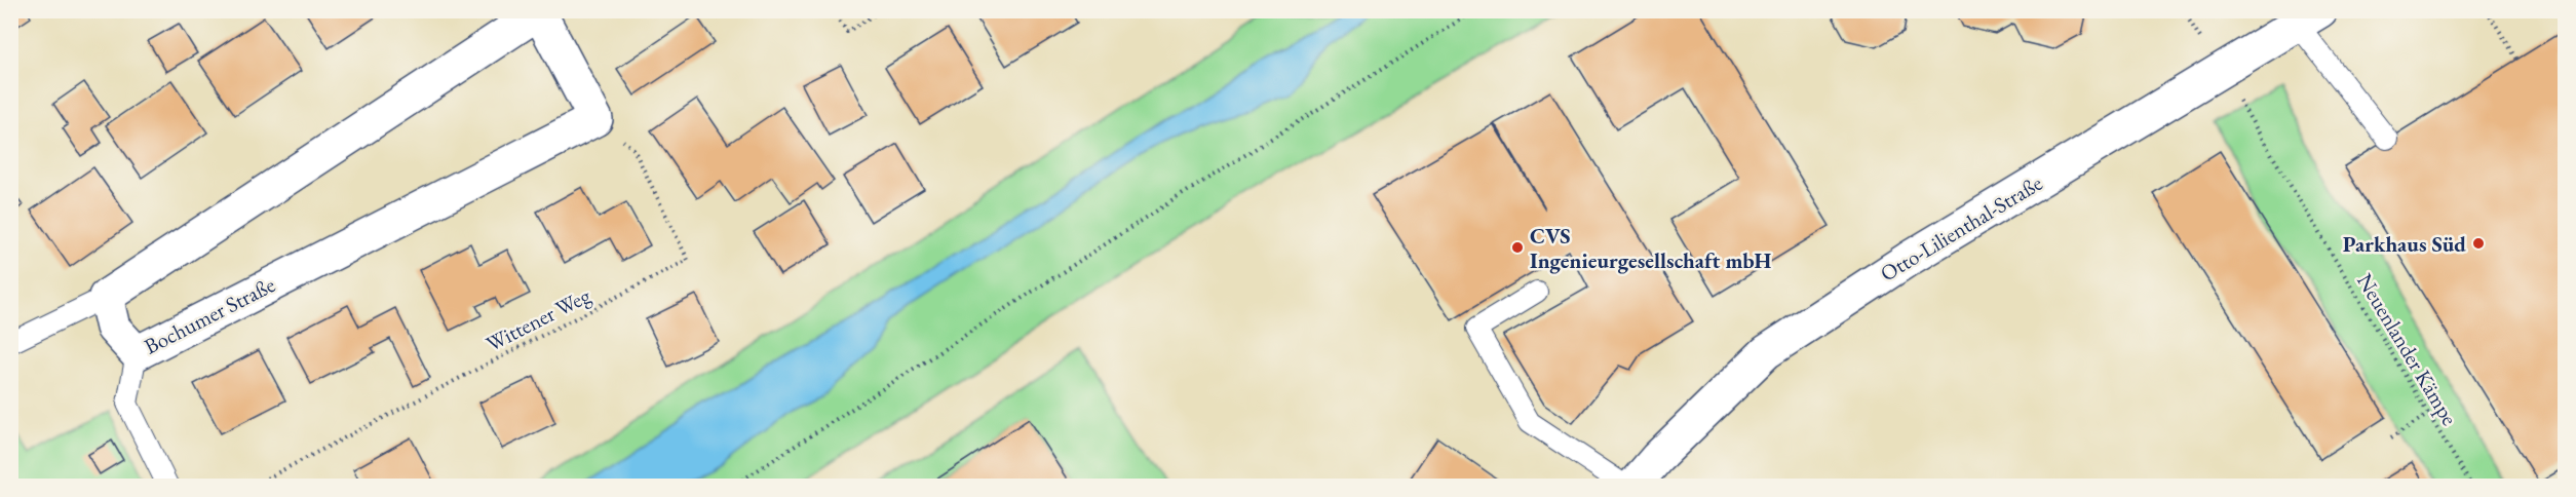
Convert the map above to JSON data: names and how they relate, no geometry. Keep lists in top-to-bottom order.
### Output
{
  "streets": {
    "street": ["Otto-Lilienthal-Straße", "Bochumer Straße"],
    "path": ["Wittener Weg", "Neuenlander Kämpe"]
  },
  "crossings": [
    ["Otto-Lilienthal-Straße", "Neuenlander Kämpe"],
    ["Bochumer Straße", "Wittener Weg"]
  ],
  "places": ["Parkhaus Süd", "CVS Ingenieurgesellschaft mbH"]
}
